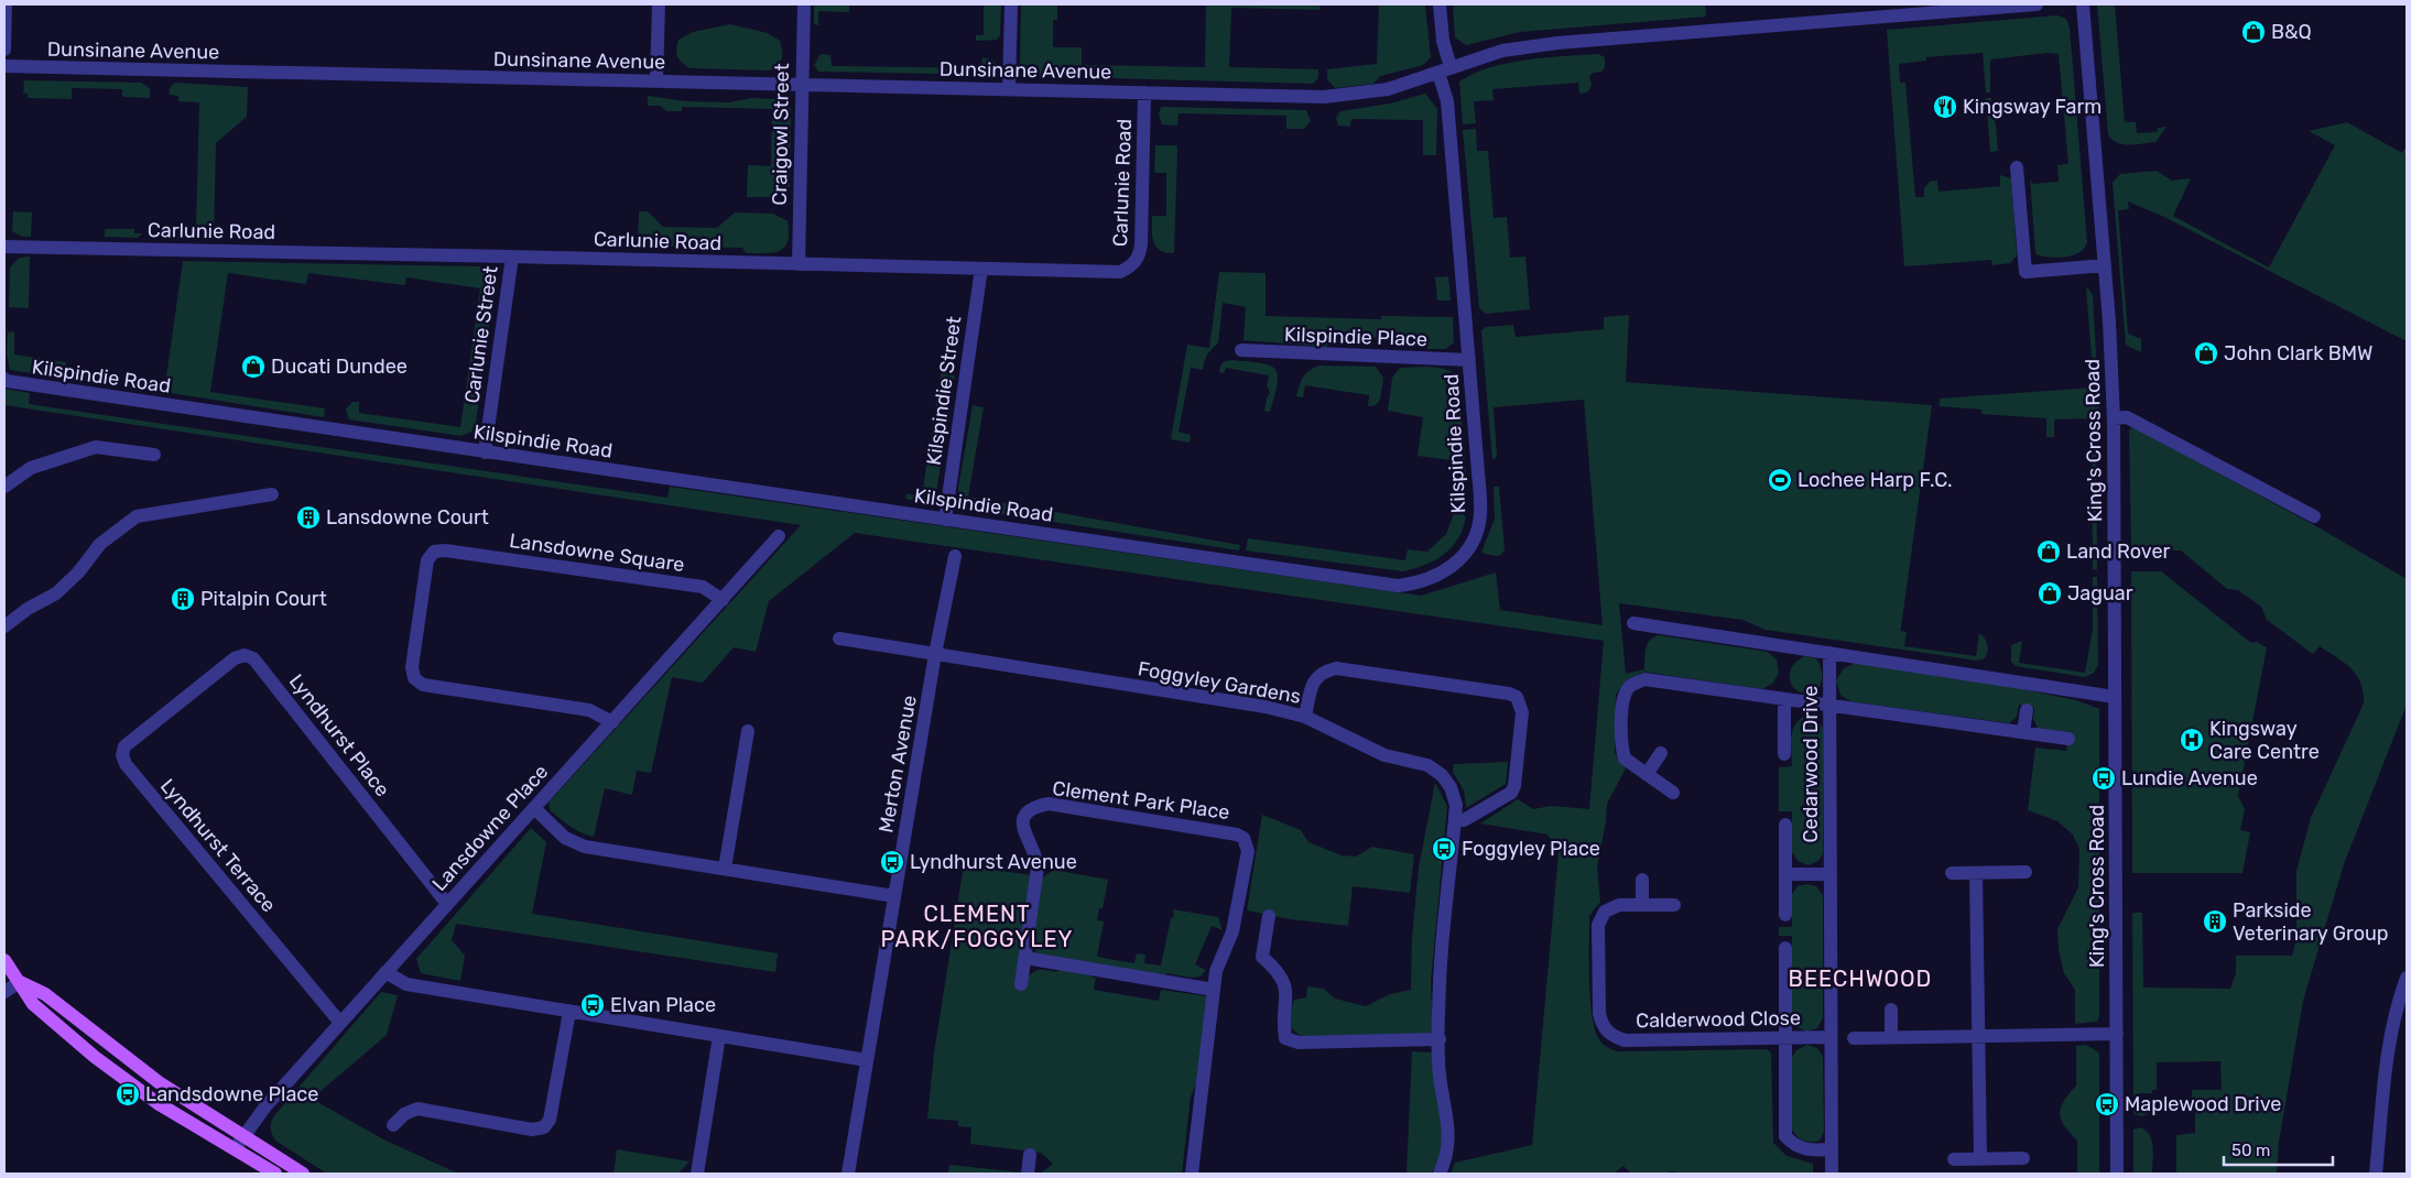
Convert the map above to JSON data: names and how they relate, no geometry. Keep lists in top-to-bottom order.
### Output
{
  "streets": {
    "street": [
      "Dunsinane Avenue",
      "Craigowl Street",
      "Carlunie Road",
      "Carlunie Street",
      "Kilspindie Place",
      "Kilspindie Road",
      "Kilspindie Street",
      "King's Cross Road",
      "Lansdowne Square",
      "Foggyley Gardens",
      "Lyndhurst Place",
      "Merton Avenue",
      "Cedarwood Drive",
      "Clement Park Place",
      "Lansdowne Place",
      "Lyndhurst Terrace",
      "Calderwood Close"
    ]
  },
  "crossings": [
    ["Dunsinane Avenue", "Craigowl Street"],
    ["Dunsinane Avenue", "Carlunie Road"],
    ["Dunsinane Avenue", "Kilspindie Road"],
    ["Craigowl Street", "Carlunie Road"],
    ["Carlunie Road", "Carlunie Street"],
    ["Carlunie Road", "Kilspindie Street"],
    ["Carlunie Street", "Kilspindie Road"],
    ["Kilspindie Place", "Kilspindie Road"],
    ["Kilspindie Road", "Kilspindie Street"],
    ["Lansdowne Square", "Lansdowne Place"],
    ["Foggyley Gardens", "Merton Avenue"],
    ["Lyndhurst Place", "Lansdowne Place"],
    ["Lyndhurst Place", "Lyndhurst Terrace"],
    ["Cedarwood Drive", "Calderwood Close"],
    ["Lansdowne Place", "Lyndhurst Terrace"]
  ],
  "districts": ["CLEMENT PARK/FOGGYLEY", "BEECHWOOD"],
  "places": {
    "shop": [
      "B&Q",
      "John Clark BMW",
      "Ducati Dundee",
      "Land Rover",
      "Jaguar"
    ],
    "restaurant": ["Kingsway Farm"],
    "sports": ["Lochee Harp F.C."],
    "building": ["Lansdowne Court", "Pitalpin Court", "Parkside Veterinary Group"],
    "hospital": ["Kingsway Care Centre"],
    "bus stop": [
      "Lundie Avenue",
      "Foggyley Place",
      "Lyndhurst Avenue",
      "Elvan Place",
      "Landsdowne Place",
      "Maplewood Drive"
    ]
  },
  "scale_bar": "50 m"
}
